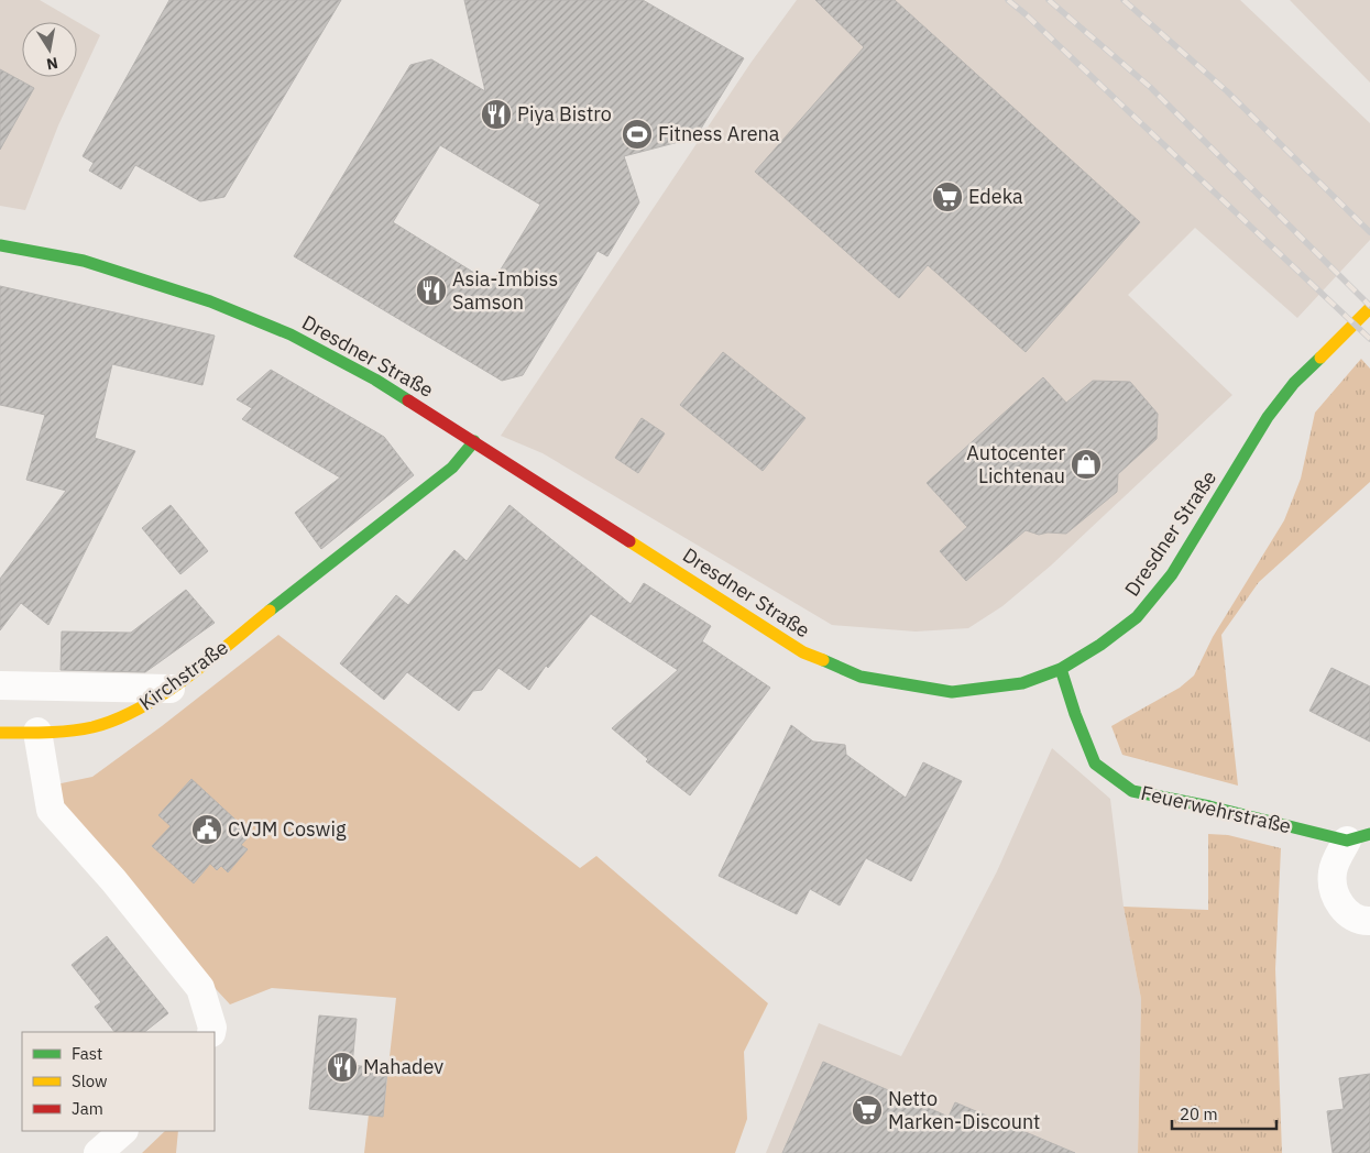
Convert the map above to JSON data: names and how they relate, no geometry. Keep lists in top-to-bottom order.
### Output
{
  "streets": {
    "main road": ["Dresdner Straße", "Kirchstraße", "Feuerwehrstraße"]
  },
  "crossings": [
    ["Dresdner Straße", "Kirchstraße"],
    ["Dresdner Straße", "Feuerwehrstraße"]
  ],
  "places": {
    "restaurant": ["Piya Bistro", "Asia-Imbiss Samson", "Mahadev"],
    "sports": ["Fitness Arena"],
    "supermarket": ["Edeka", "Netto Marken-Discount"],
    "shop": ["Autocenter Lichtenau"],
    "public building": ["CVJM Coswig"]
  },
  "legend": ["Fast", "Slow", "Jam"],
  "scale_bar": "20 m",
  "north": "bottom"
}
